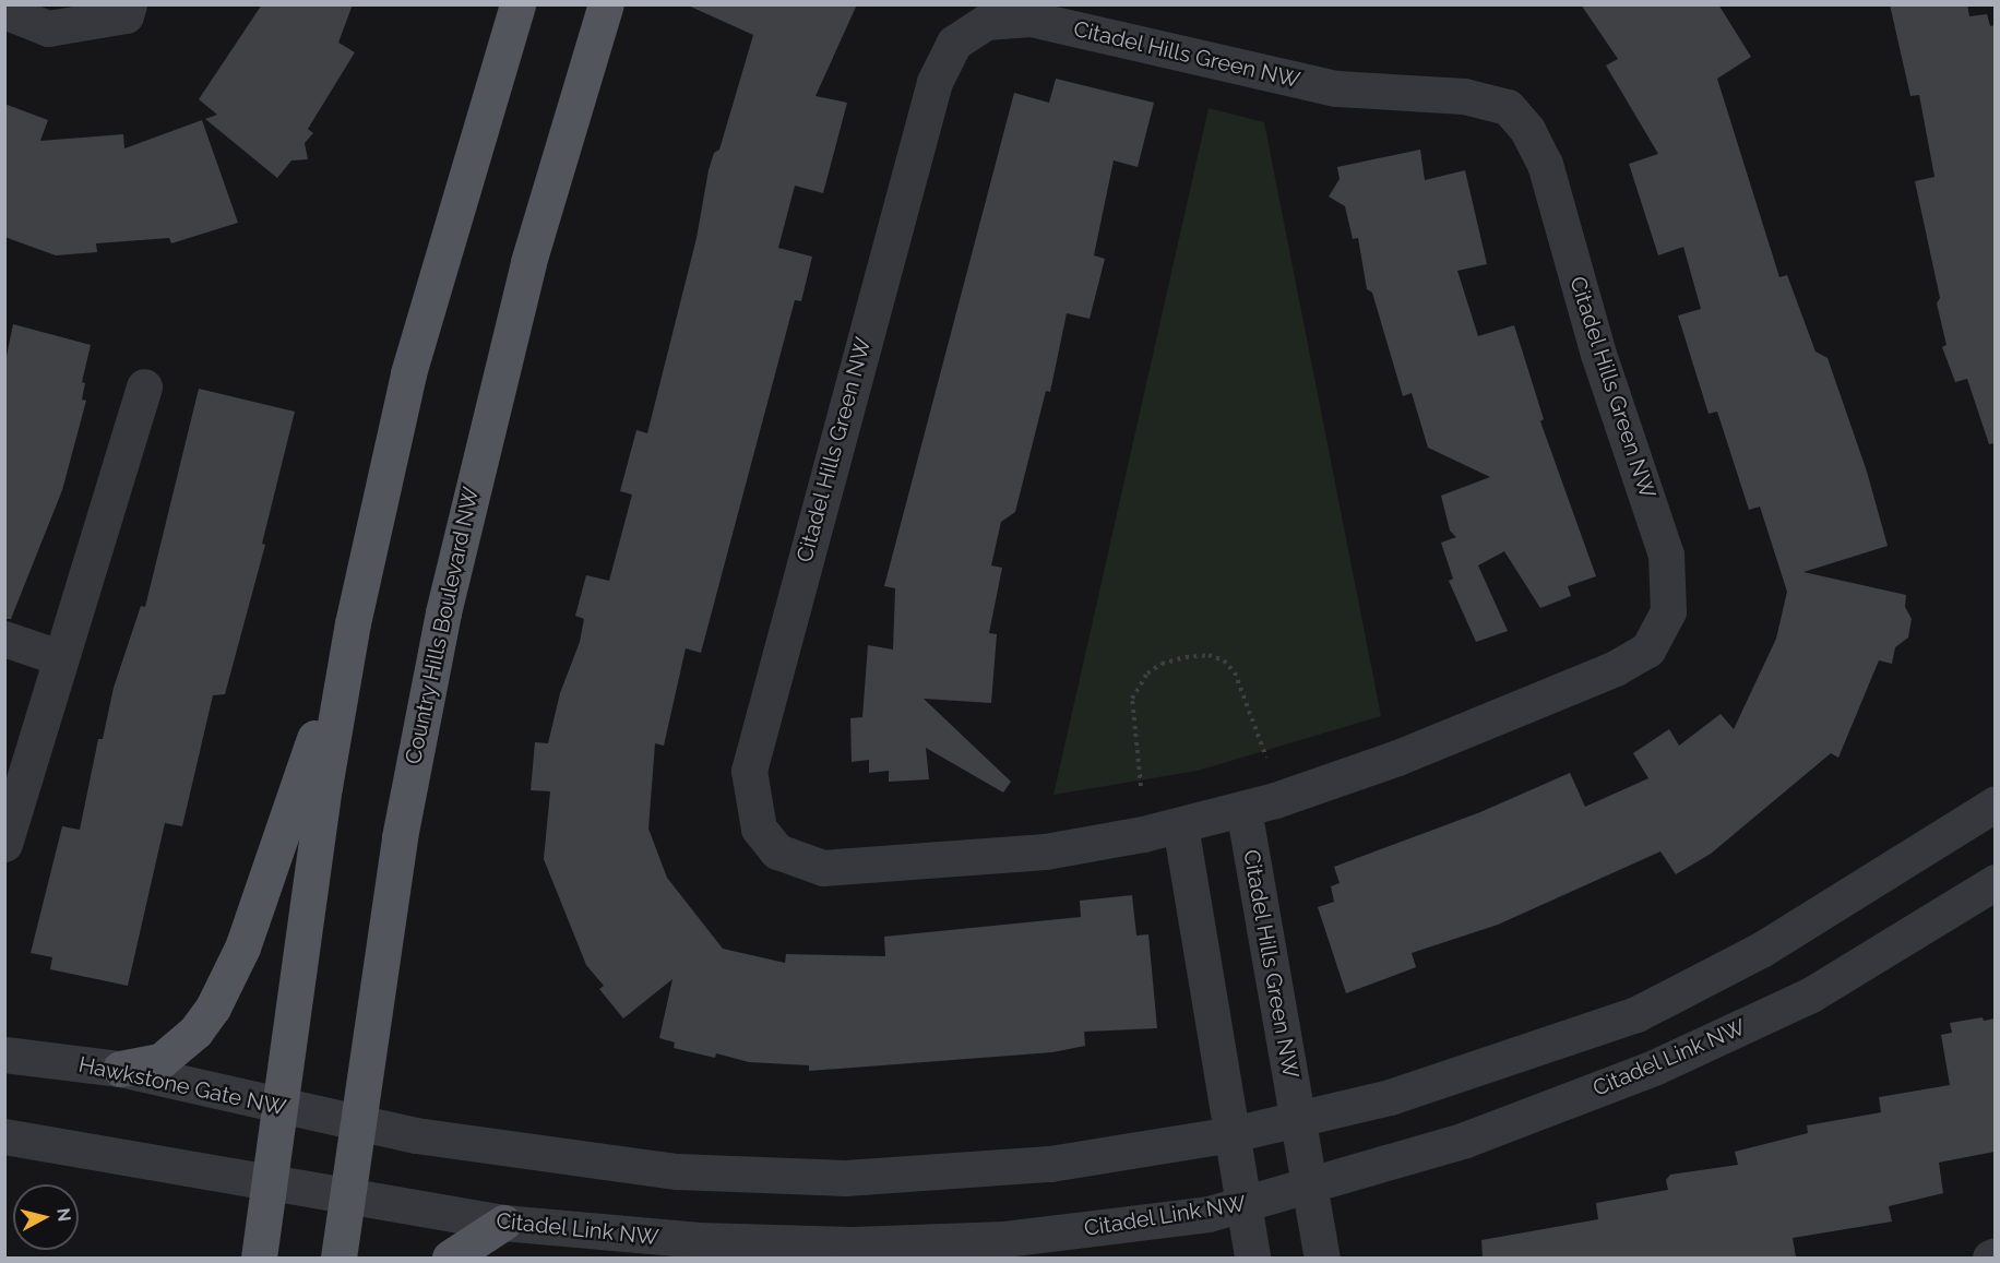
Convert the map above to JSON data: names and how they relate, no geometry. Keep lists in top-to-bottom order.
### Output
{
  "streets": {
    "main road": ["Country Hills Boulevard NW"],
    "street": ["Citadel Hills Green NW", "Citadel Link NW", "Hawkstone Gate NW"]
  },
  "crossings": [
    ["Citadel Hills Green NW", "Citadel Link NW"],
    ["Country Hills Boulevard NW", "Citadel Link NW"],
    ["Country Hills Boulevard NW", "Hawkstone Gate NW"]
  ],
  "north": "right"
}
